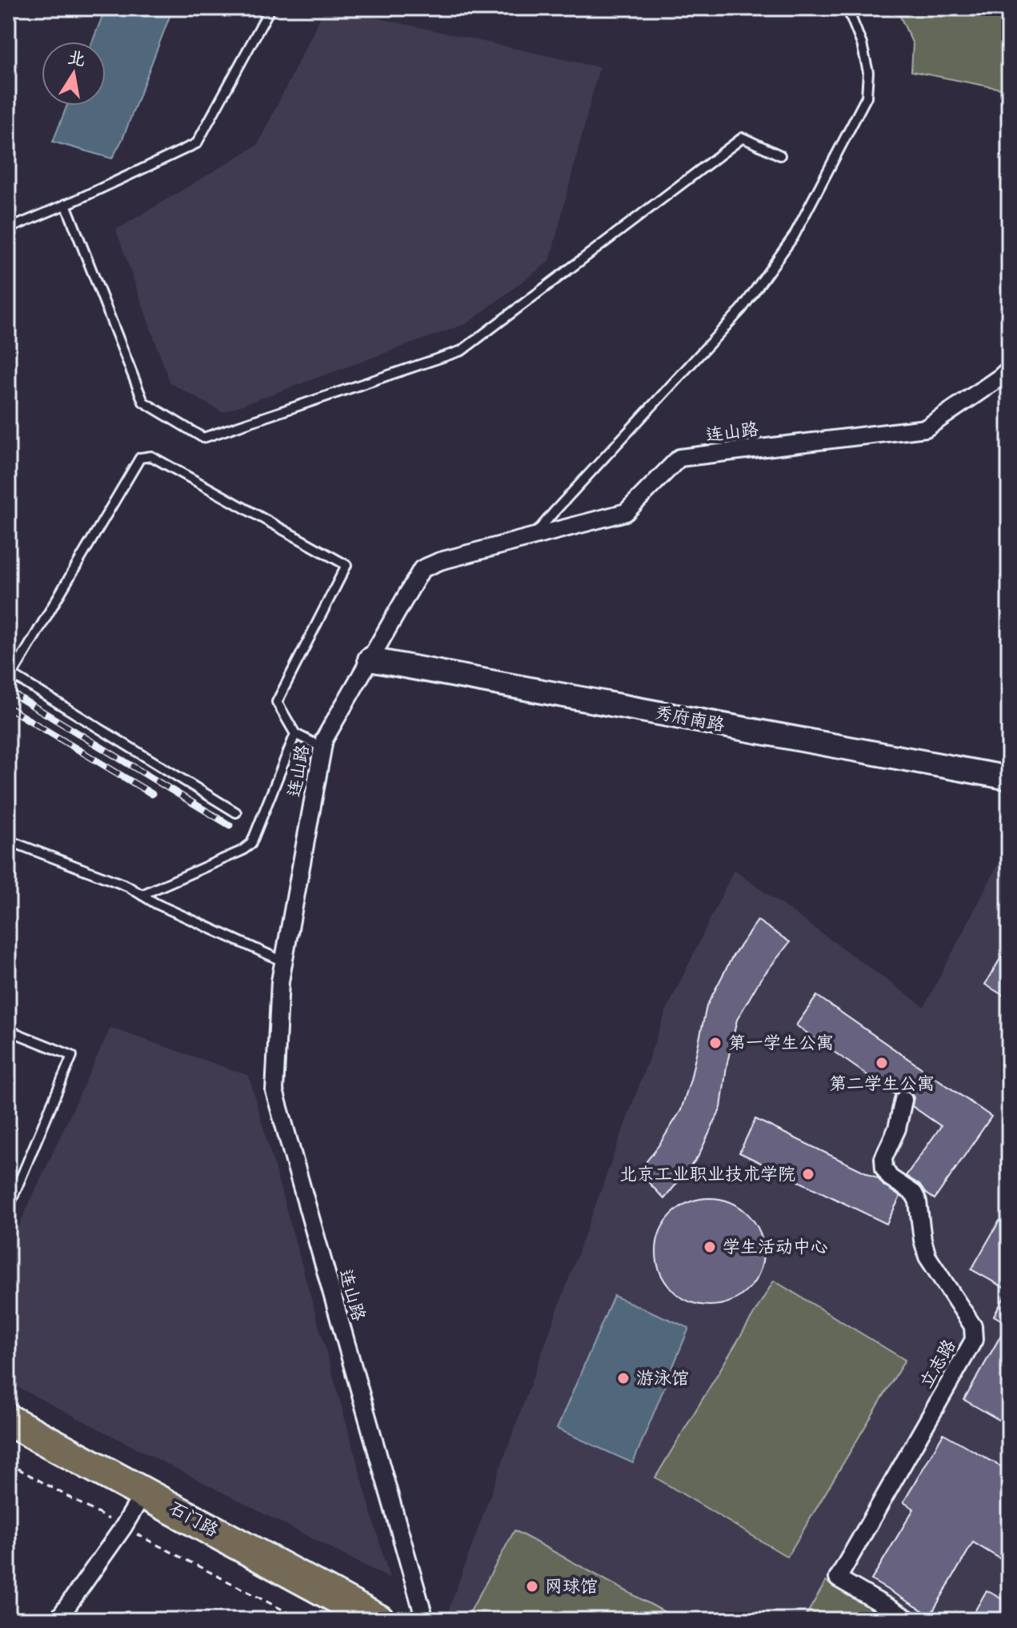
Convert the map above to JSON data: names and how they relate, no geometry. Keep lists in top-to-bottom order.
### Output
{
  "streets": {
    "highway": ["石门路"],
    "street": ["连山路", "秀府南路", "立志路"]
  },
  "crossings": [
    ["连山路", "秀府南路"]
  ],
  "places": [
    "第一学生公寓",
    "第二学生公寓",
    "北京工业职业技术学院",
    "学生活动中心",
    "游泳馆",
    "网球馆"
  ],
  "north": "top"
}
